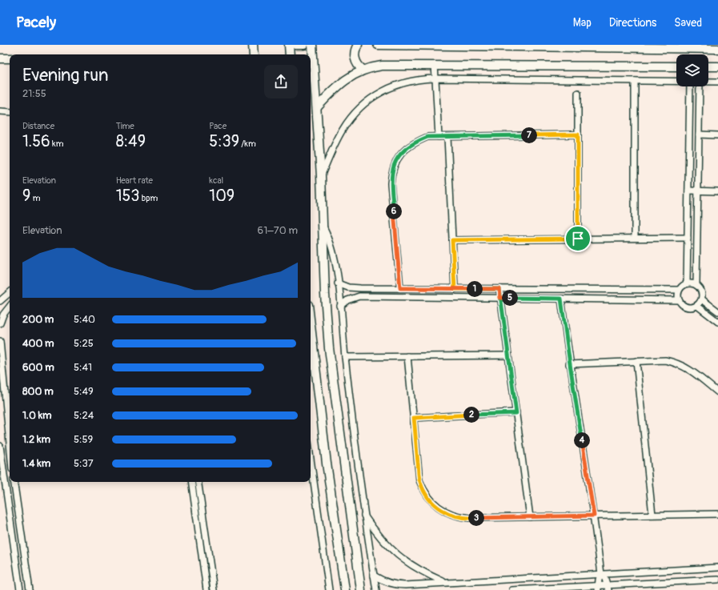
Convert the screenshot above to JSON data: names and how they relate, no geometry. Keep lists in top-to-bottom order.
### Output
{
  "page": {
    "header": "Pacely",
    "nav": ["Map", "Directions", "Saved"],
    "heading": ["Evening run", "21:55"],
    "stats": [
      ["Distance", "1.56 km"],
      ["Time", "8:49"],
      ["Pace", "5:39 /km"],
      ["Elevation", "9 m"],
      ["Heart rate", "153 bpm"],
      ["kcal", "109"]
    ],
    "pins": [
      "7",
      "6",
      "1",
      "5",
      "2",
      "4",
      "3"
    ],
    "chart": ["Elevation", "61–70 m"],
    "list": [
      {
        "name": "200 m",
        "note": "5:40"
      },
      {
        "name": "400 m",
        "note": "5:25"
      },
      {
        "name": "600 m",
        "note": "5:41"
      },
      {
        "name": "800 m",
        "note": "5:49"
      },
      {
        "name": "1.0 km",
        "note": "5:24"
      },
      {
        "name": "1.2 km",
        "note": "5:59"
      },
      {
        "name": "1.4 km",
        "note": "5:37"
      }
    ]
  }
}
